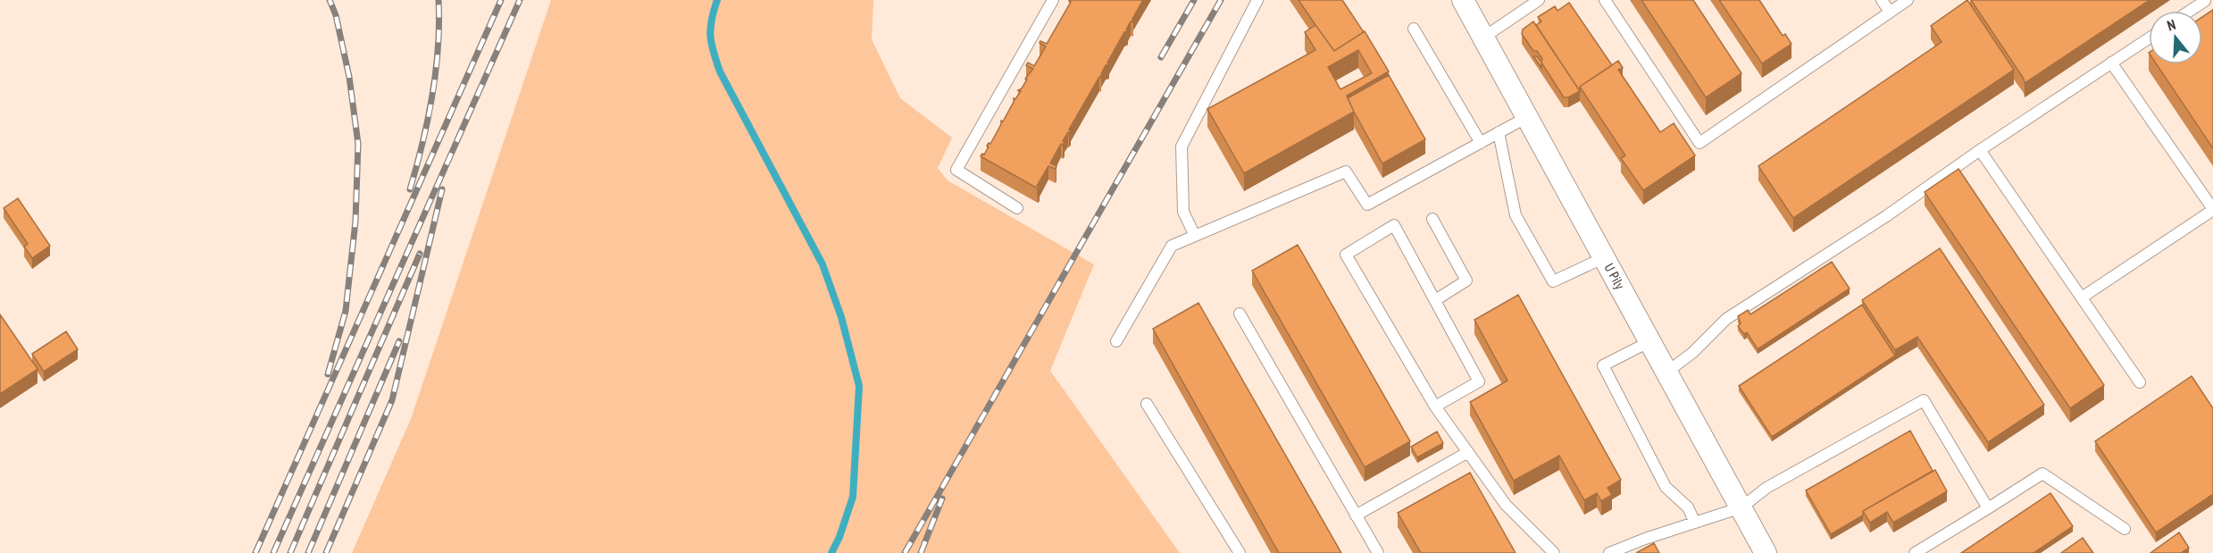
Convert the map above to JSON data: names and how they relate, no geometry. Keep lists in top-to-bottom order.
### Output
{
  "streets": {
    "street": ["U Pily"]
  },
  "north": "top"
}
